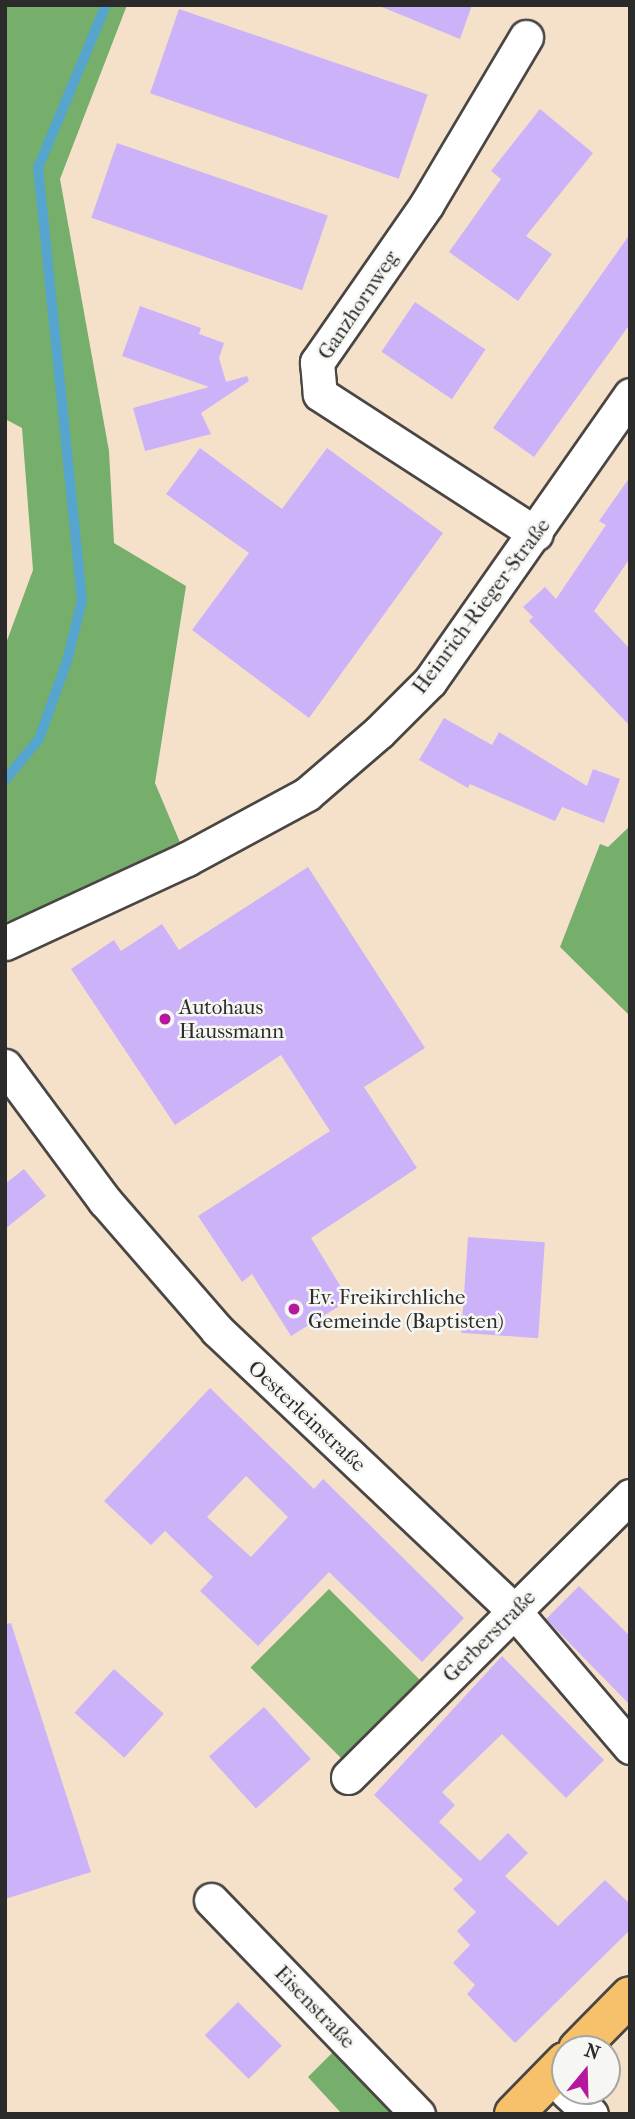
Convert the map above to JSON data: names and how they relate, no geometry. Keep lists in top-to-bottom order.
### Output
{
  "streets": {
    "street": [
      "Ganzhornweg",
      "Heinrich-Rieger-Straße",
      "Oesterleinstraße",
      "Gerberstraße",
      "Eisenstraße"
    ]
  },
  "crossings": [
    ["Ganzhornweg", "Heinrich-Rieger-Straße"],
    ["Oesterleinstraße", "Gerberstraße"]
  ],
  "places": ["Autohaus Haussmann", "Ev. Freikirchliche Gemeinde (Baptisten)"],
  "north": "top"
}
